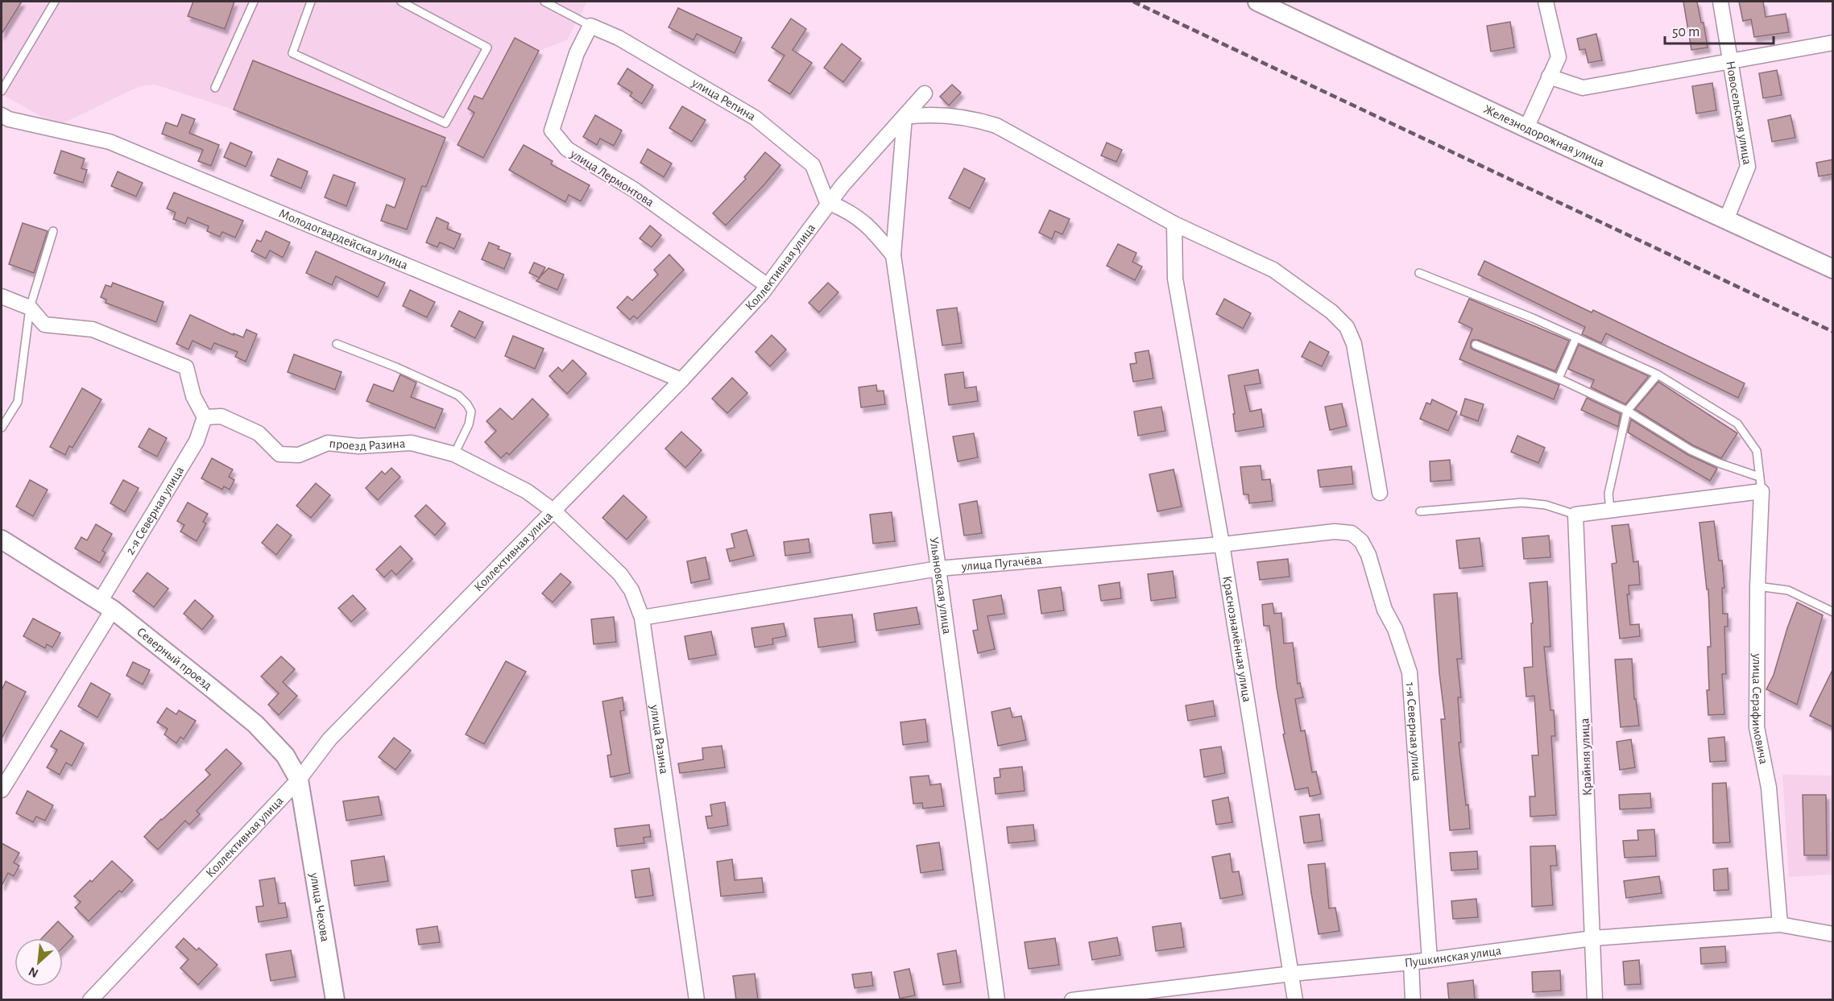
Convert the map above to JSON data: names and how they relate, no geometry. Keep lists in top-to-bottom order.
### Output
{
  "streets": {
    "street": [
      "улица Репина",
      "Новосельская улица",
      "Железнодорожная улица",
      "улица Лермонтова",
      "Молодогвардейская улица",
      "Коллективная улица",
      "проезд Разина",
      "2-я Северная улица",
      "улица Пугачёва",
      "Ульяновская улица",
      "Краснознамённая улица",
      "Северный проезд",
      "улица Серафимовича",
      "1-я Северная улица",
      "улица Разина",
      "Крайняя улица",
      "улица Чехова",
      "Пушкинская улица"
    ]
  },
  "crossings": [
    ["улица Репина", "улица Лермонтова"],
    ["улица Репина", "Коллективная улица"],
    ["Новосельская улица", "Железнодорожная улица"],
    ["улица Лермонтова", "Коллективная улица"],
    ["Молодогвардейская улица", "Коллективная улица"],
    ["Коллективная улица", "проезд Разина"],
    ["Коллективная улица", "Ульяновская улица"],
    ["Коллективная улица", "Северный проезд"],
    ["Коллективная улица", "улица Разина"],
    ["проезд Разина", "2-я Северная улица"],
    ["проезд Разина", "улица Разина"],
    ["2-я Северная улица", "Северный проезд"],
    ["улица Пугачёва", "Ульяновская улица"],
    ["улица Пугачёва", "Краснознамённая улица"],
    ["улица Пугачёва", "1-я Северная улица"],
    ["улица Пугачёва", "улица Разина"],
    ["Краснознамённая улица", "Пушкинская улица"],
    ["Северный проезд", "улица Чехова"],
    ["улица Серафимовича", "Пушкинская улица"],
    ["1-я Северная улица", "Пушкинская улица"],
    ["Крайняя улица", "Пушкинская улица"]
  ],
  "scale_bar": "50 m",
  "north": "bottom left"
}
